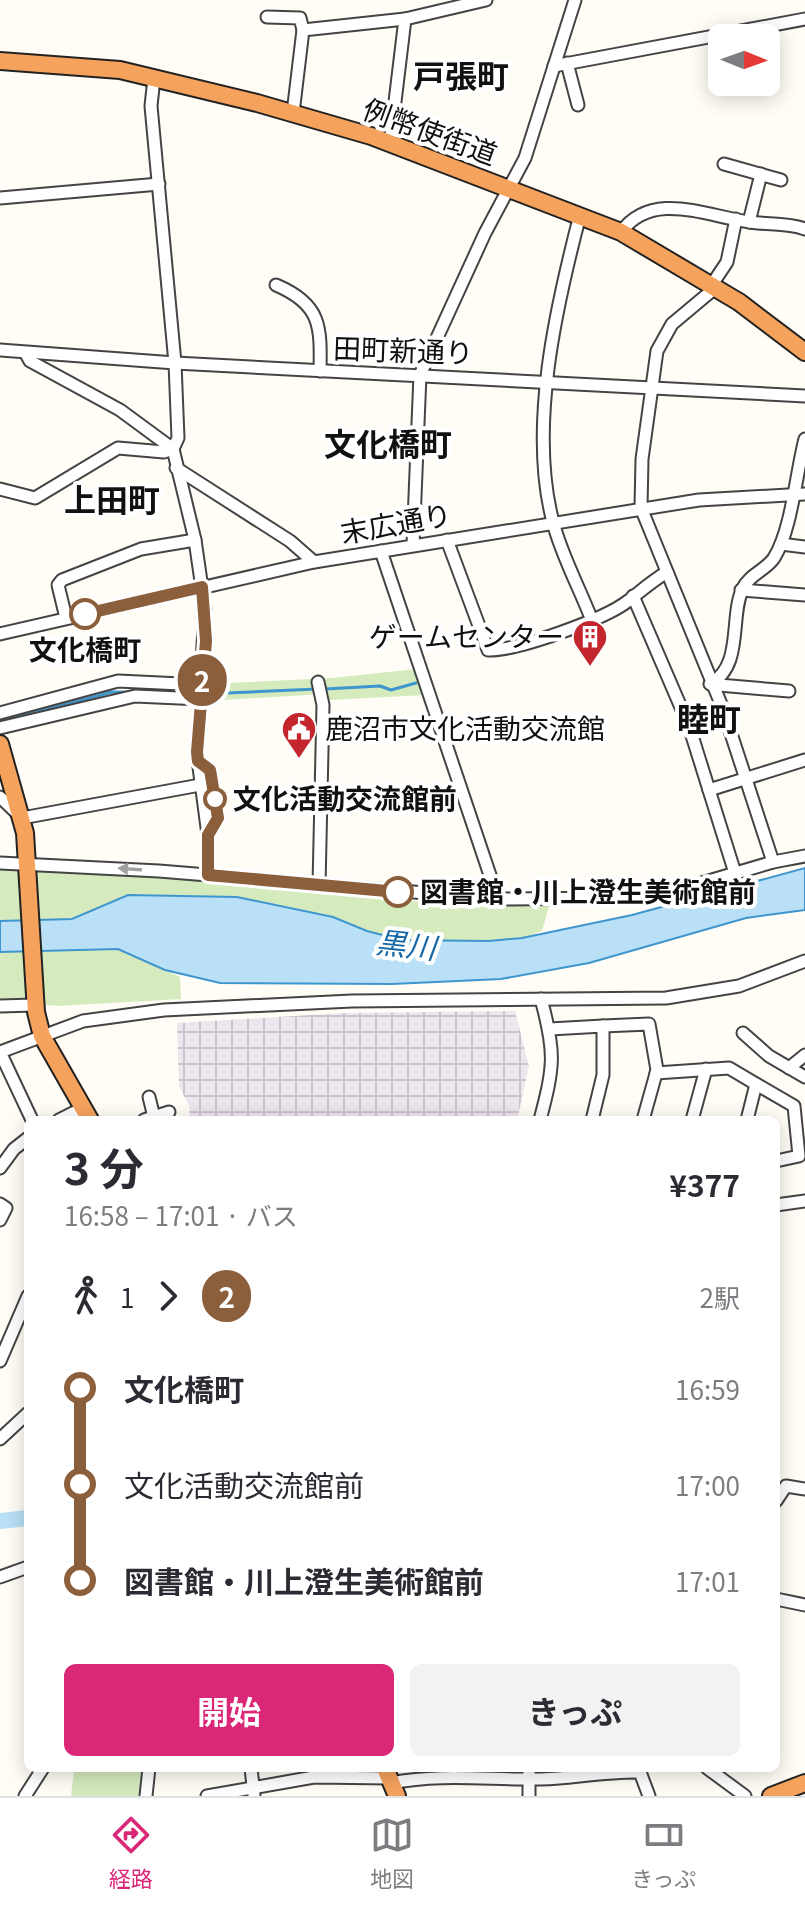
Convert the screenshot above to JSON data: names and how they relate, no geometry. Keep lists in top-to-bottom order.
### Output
{
  "streets": {
    "highway": ["例幣使街道"],
    "street": ["田町新通り", "末広通り"]
  },
  "districts": [
    "戸張町",
    "文化橋町",
    "上田町",
    "睦町"
  ],
  "water": ["黒川"],
  "places": {
    "other": ["文化橋町", "文化活動交流館前", "図書館・川上澄生美術館前"],
    "building": ["ゲームセンター"],
    "public building": ["鹿沼市文化活動交流館"]
  },
  "lines": ["bus line 2"],
  "north": "right",
  "page": {
    "on_map": "2",
    "heading": ["3 分", "16:58 – 17:01 · バス", "¥377"],
    "legs": ["1", "2", "2駅"],
    "list": [
      {
        "name": "文化橋町",
        "value": "16:59"
      },
      {
        "name": "文化活動交流館前",
        "value": "17:00"
      },
      {
        "name": "図書館・川上澄生美術館前",
        "value": "17:01"
      }
    ],
    "buttons": ["開始", "きっぷ"],
    "tabs": ["経路", "地図", "きっぷ"]
  }
}
